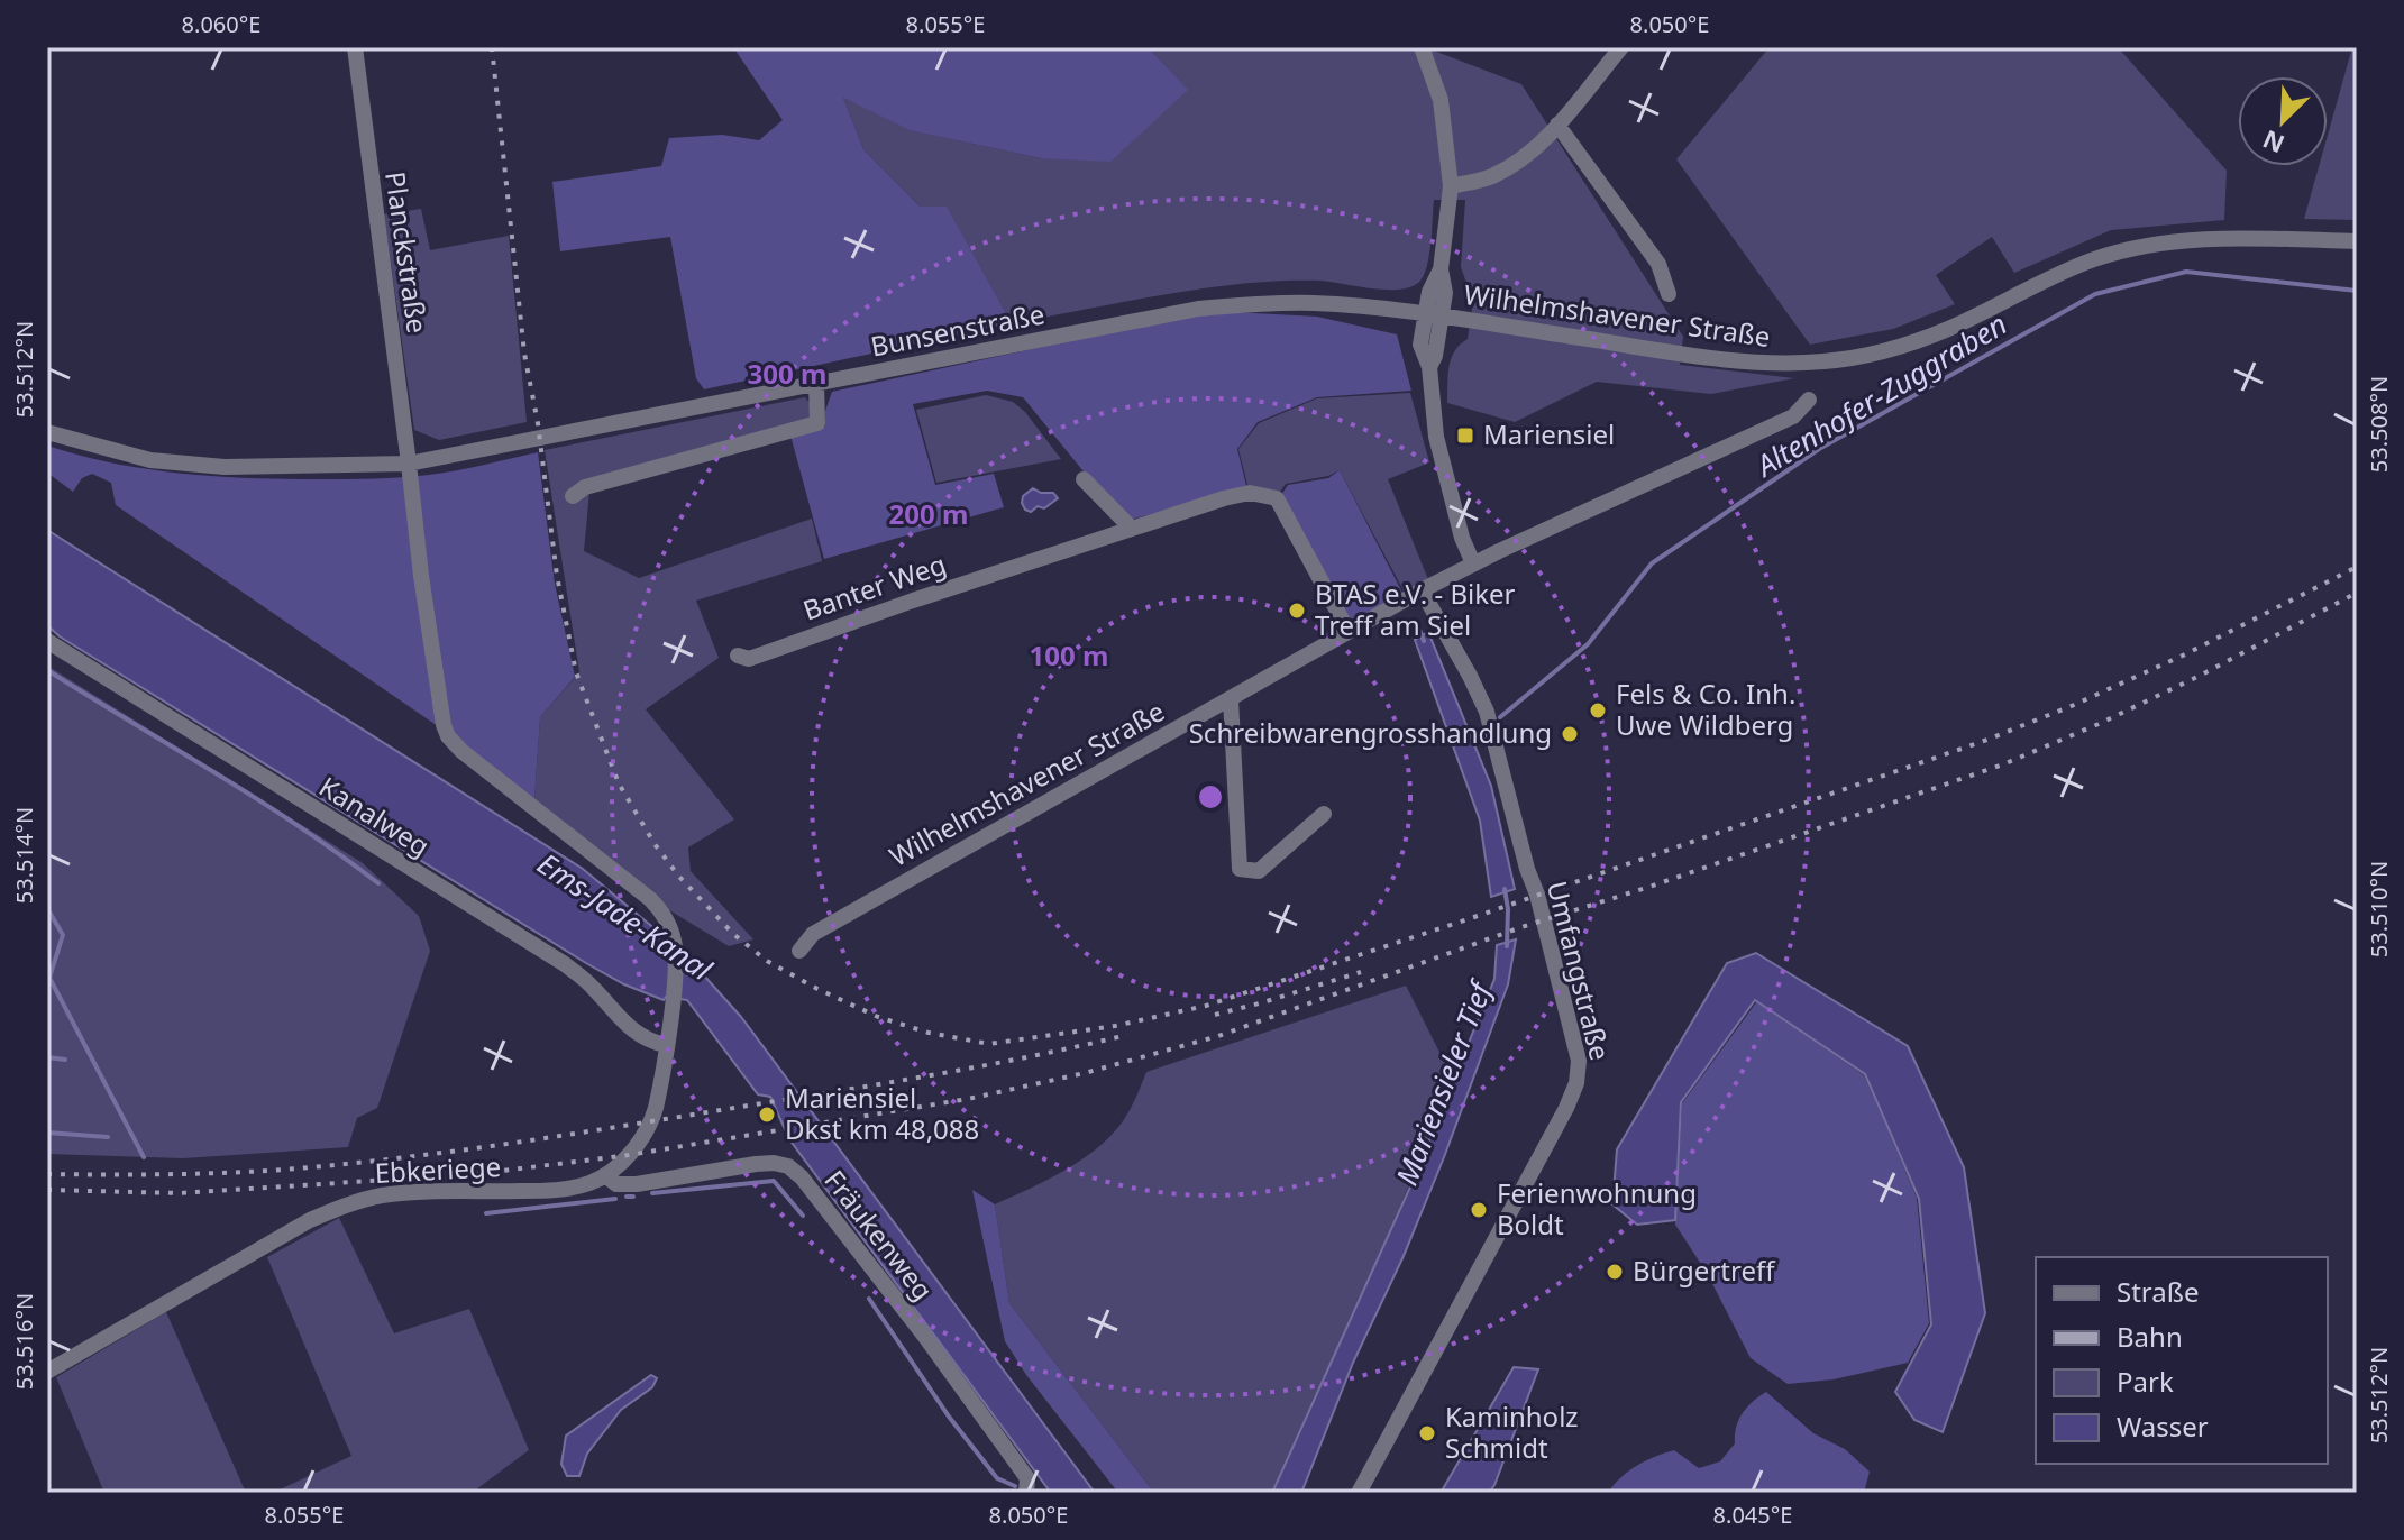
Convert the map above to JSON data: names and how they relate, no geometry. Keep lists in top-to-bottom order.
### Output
{
  "streets": {
    "street": [
      "Planckstraße",
      "Wilhelmshavener Straße",
      "Bunsenstraße",
      "Banter Weg",
      "Kanalweg",
      "Umfangstraße",
      "Ebkeriege",
      "Fräukenweg"
    ]
  },
  "crossings": [
    ["Planckstraße", "Bunsenstraße"],
    ["Planckstraße", "Ebkeriege"],
    ["Wilhelmshavener Straße", "Bunsenstraße"],
    ["Wilhelmshavener Straße", "Banter Weg"],
    ["Wilhelmshavener Straße", "Umfangstraße"],
    ["Bunsenstraße", "Ebkeriege"],
    ["Kanalweg", "Ebkeriege"],
    ["Ebkeriege", "Fräukenweg"]
  ],
  "water": ["Altenhofer-Zuggraben", "Ems-Jade-Kanal", "Mariensieler Tief"],
  "places": {
    "transit": ["Mariensiel"],
    "other": [
      "BTAS e.V. - Biker Treff am Siel",
      "Fels & Co. Inh. Uwe Wildberg",
      "Schreibwarengrosshandlung",
      "Mariensiel Dkst km 48,088",
      "Ferienwohnung Boldt",
      "Bürgertreff",
      "Kaminholz Schmidt"
    ]
  },
  "legend": [
    "Straße",
    "Bahn",
    "Park",
    "Wasser"
  ],
  "north": "bottom left",
  "coordinates": [
    "8.060°E",
    "8.055°E",
    "8.050°E",
    "53.512°N",
    "53.508°N",
    "53.514°N",
    "53.510°N",
    "53.516°N",
    "8.045°E"
  ],
  "rings": ["300 m", "200 m", "100 m"]
}
